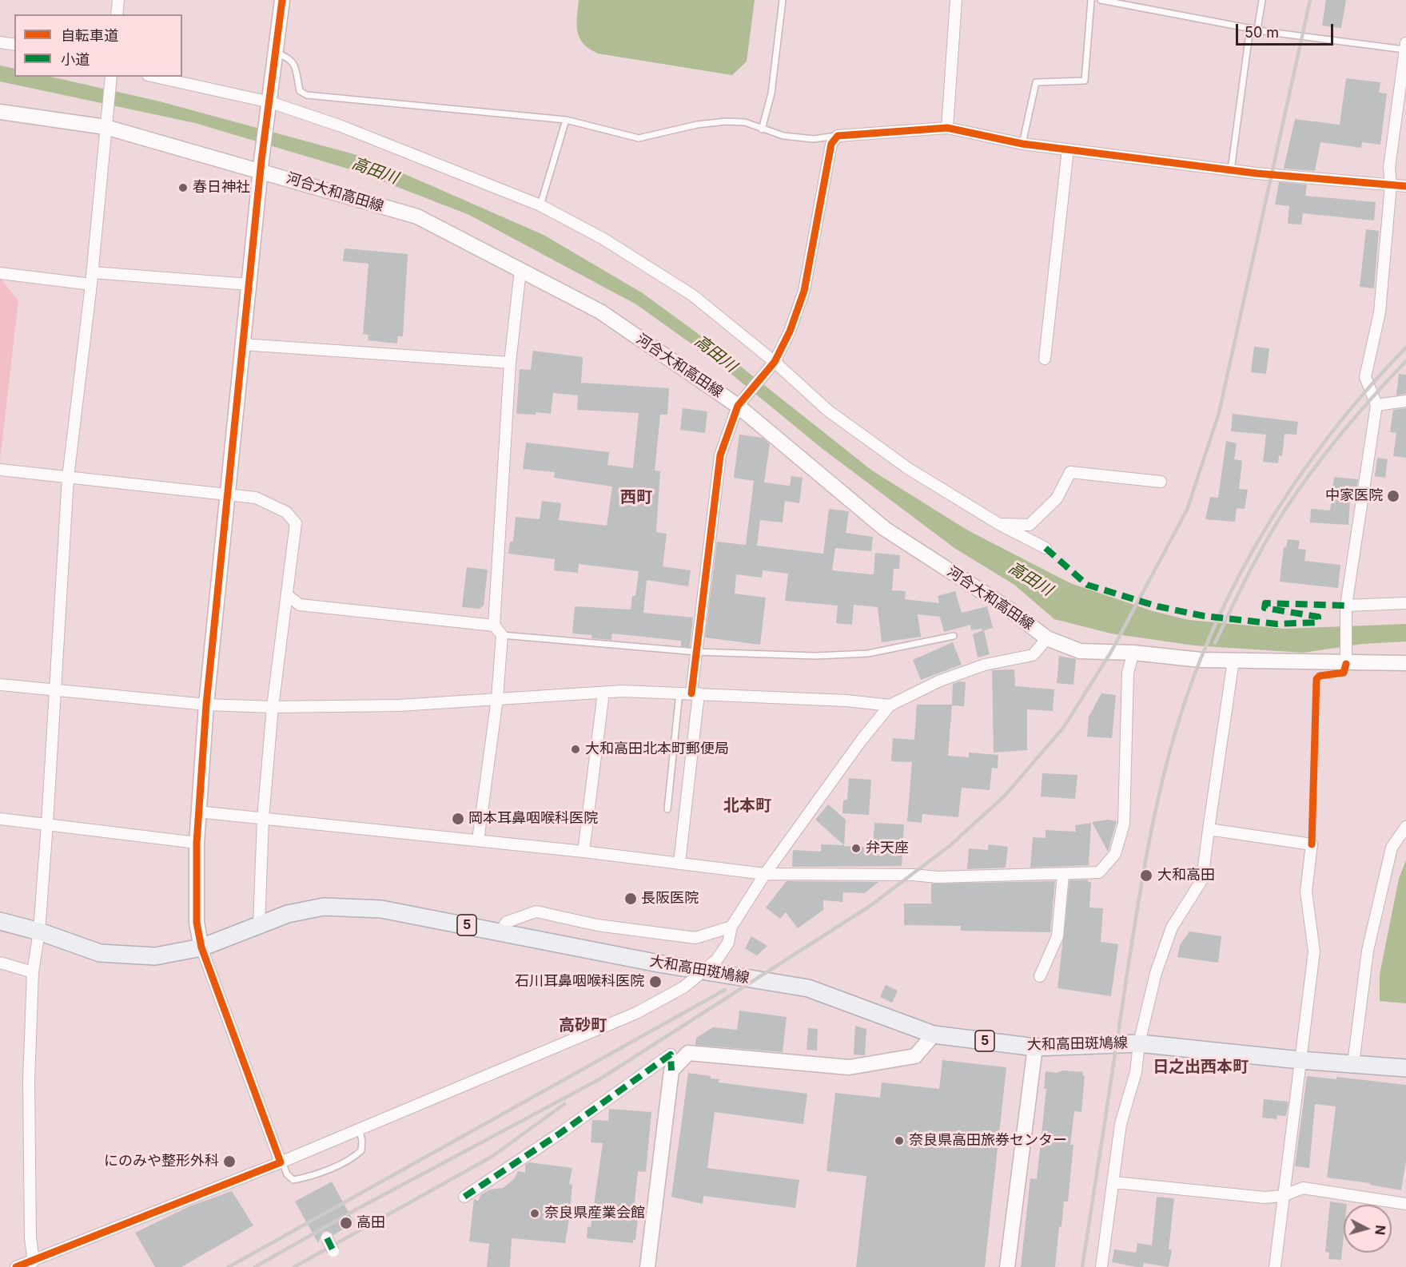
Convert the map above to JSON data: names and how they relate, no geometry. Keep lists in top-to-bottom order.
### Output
{
  "streets": {
    "main road": ["5", "大和高田斑鳩線"],
    "street": ["河合大和高田線"]
  },
  "districts": [
    "西町",
    "北本町",
    "高砂町",
    "日之出西本町"
  ],
  "water": ["高田川"],
  "places": [
    "春日神社",
    "中家医院",
    "大和高田北本町郵便局",
    "岡本耳鼻咽喉科医院",
    "弁天座",
    "大和高田",
    "長阪医院",
    "石川耳鼻咽喉科医院",
    "奈良県高田旅券センター",
    "にのみや整形外科",
    "奈良県産業会館",
    "高田"
  ],
  "legend": ["自転車道", "小道"],
  "scale_bar": "50 m",
  "north": "right"
}
